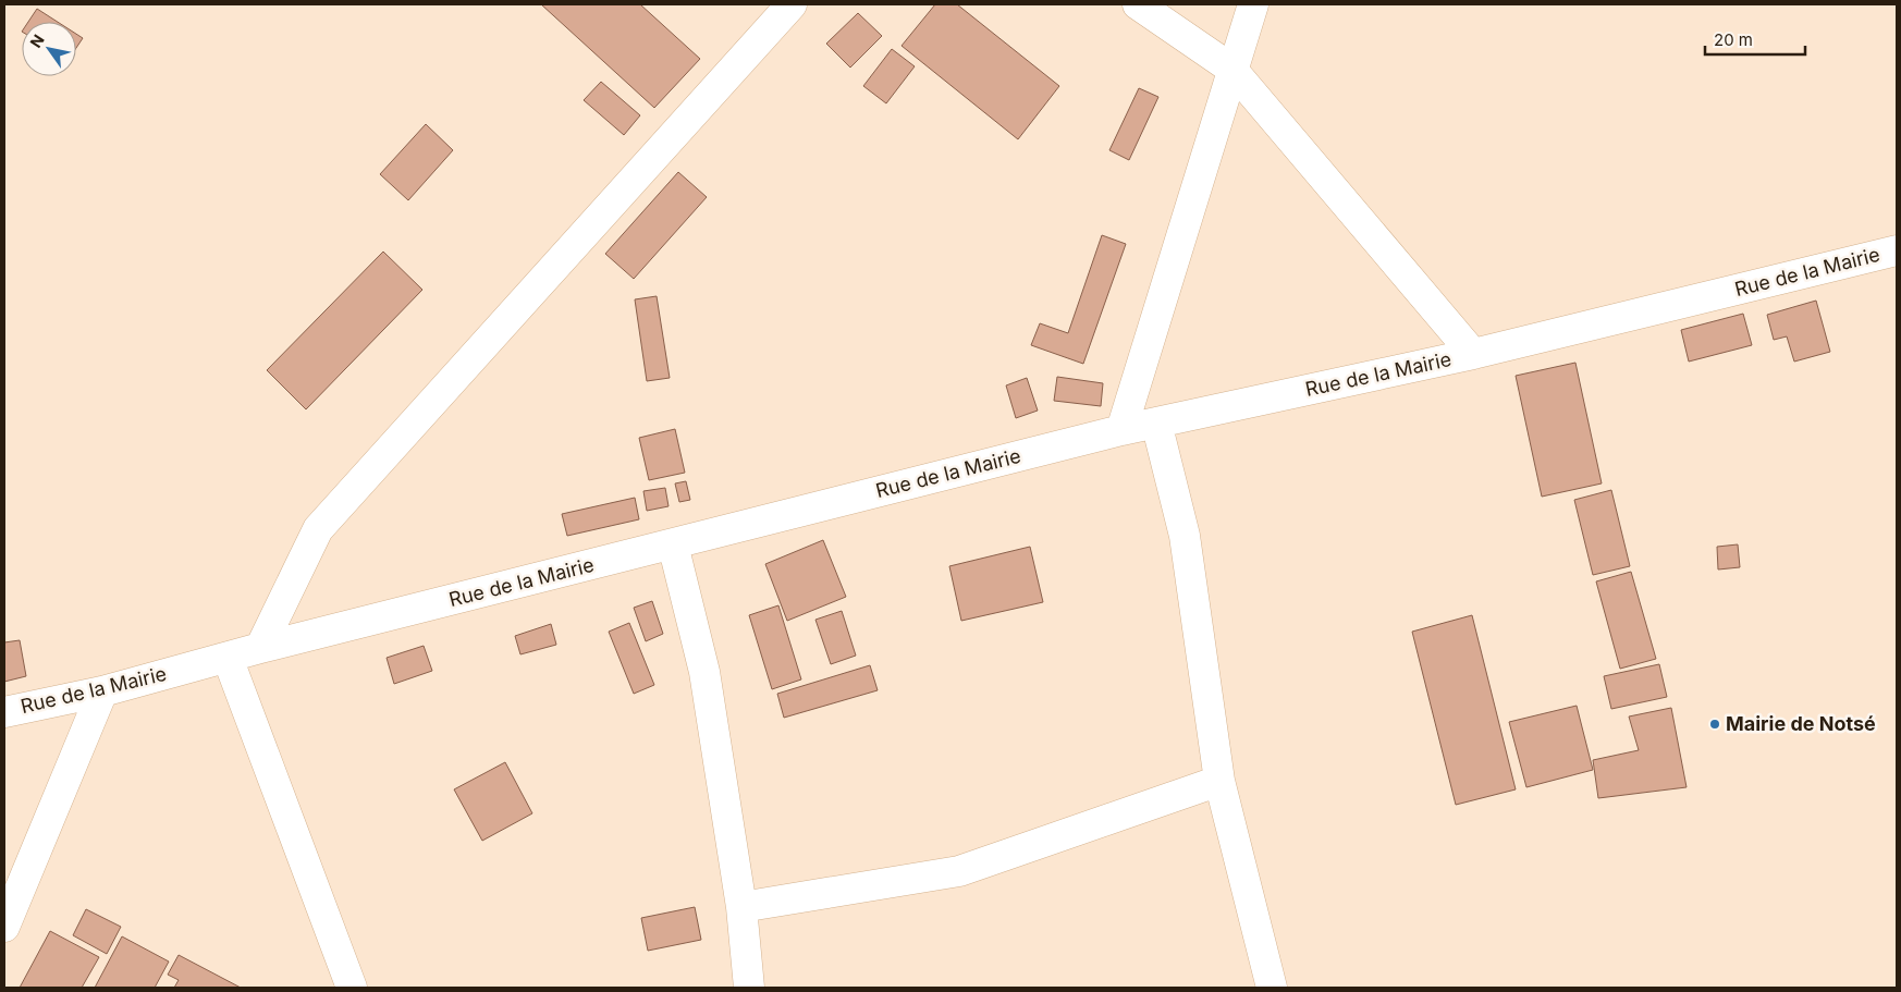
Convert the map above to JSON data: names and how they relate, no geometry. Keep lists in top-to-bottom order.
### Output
{
  "streets": {
    "street": ["Rue de la Mairie"]
  },
  "places": ["Mairie de Notsé"],
  "scale_bar": "20 m",
  "north": "top left"
}
